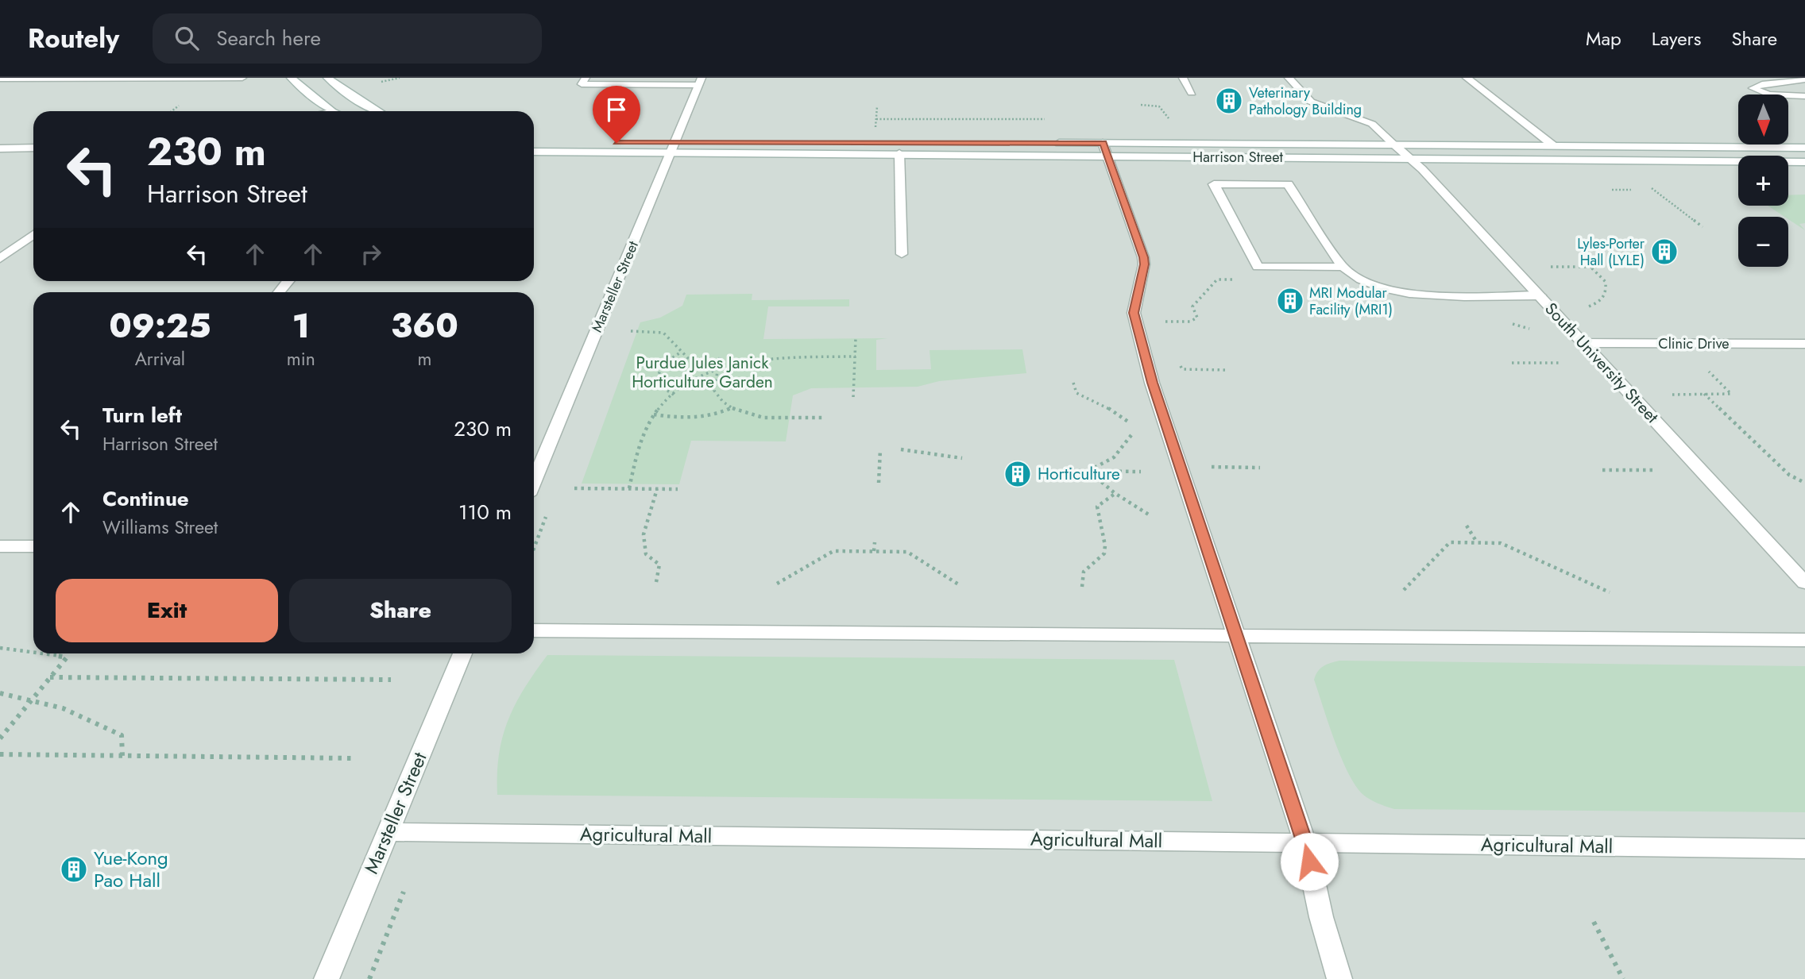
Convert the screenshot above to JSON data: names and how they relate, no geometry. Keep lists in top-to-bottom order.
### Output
{
  "streets": {
    "street": [
      "Harrison Street",
      "Marsteller Street",
      "Clinic Drive",
      "South University Street",
      "Agricultural Mall"
    ]
  },
  "crossings": [
    ["Harrison Street", "Marsteller Street"],
    ["Harrison Street", "South University Street"],
    ["Marsteller Street", "Agricultural Mall"],
    ["Clinic Drive", "South University Street"]
  ],
  "parks": ["Purdue Jules Janick Horticulture Garden"],
  "places": {
    "building": [
      "Veterinary Pathology Building",
      "Lyles-Porter Hall (LYLE)",
      "MRI Modular Facility (MRI1)",
      "Horticulture",
      "Yue-Kong Pao Hall"
    ]
  },
  "north": "bottom",
  "page": {
    "header": "Routely",
    "search": "Search here",
    "nav": ["Map", "Layers", "Share"],
    "map_buttons": ["+", "−"],
    "turn": ["230 m", "Harrison Street"],
    "eta": [
      "09:25",
      "Arrival",
      "1",
      "min",
      "360",
      "m"
    ],
    "list": [
      {
        "name": "Turn left",
        "note": "Harrison Street",
        "value": "230 m"
      },
      {
        "name": "Continue",
        "note": "Williams Street",
        "value": "110 m"
      }
    ],
    "buttons": ["Exit", "Share"]
  }
}
